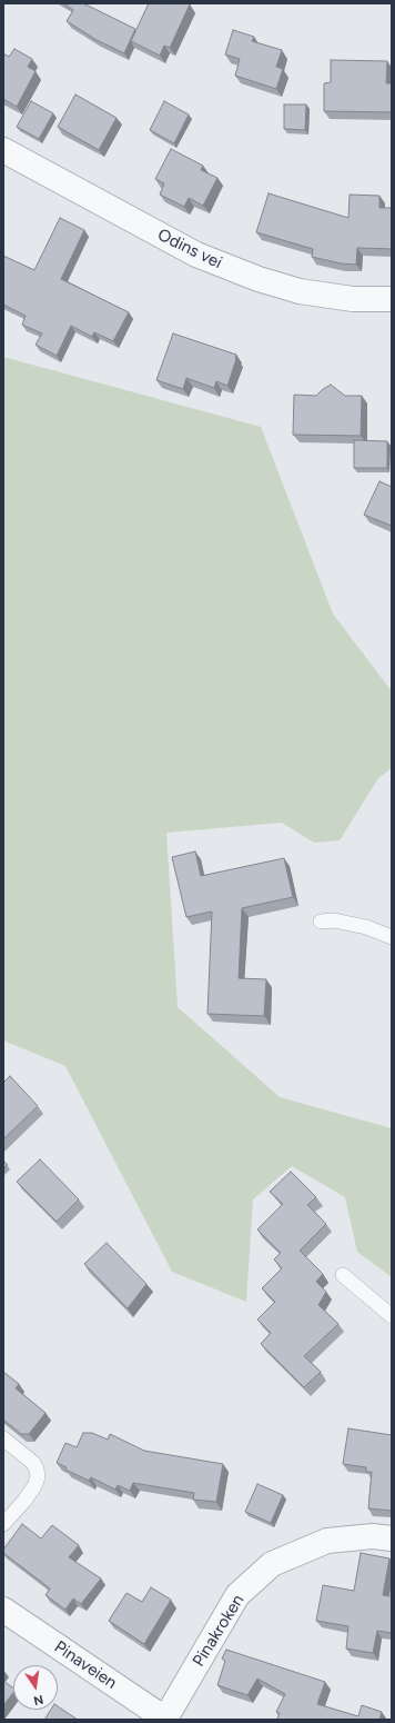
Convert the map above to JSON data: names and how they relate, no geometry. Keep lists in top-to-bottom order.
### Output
{
  "streets": {
    "street": ["Odins vei", "Pinakroken", "Pinaveien"]
  },
  "crossings": [
    ["Pinakroken", "Pinaveien"]
  ],
  "north": "bottom"
}
